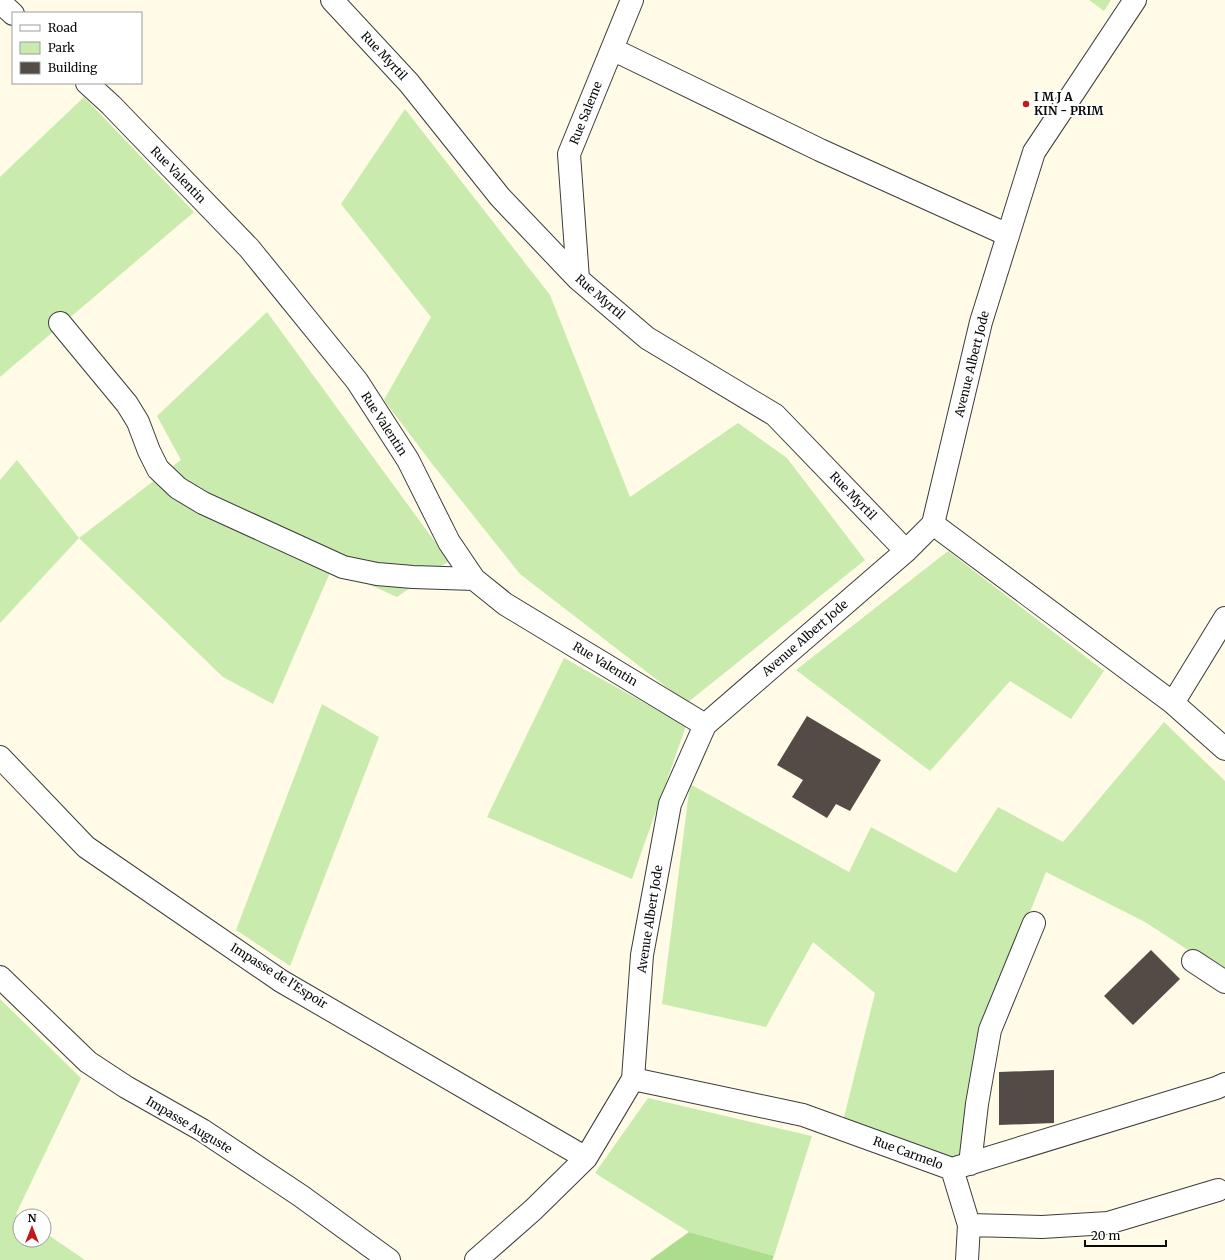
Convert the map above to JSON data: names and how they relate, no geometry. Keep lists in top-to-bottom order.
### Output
{
  "streets": {
    "street": [
      "Rue Myrtil",
      "Rue Saleme",
      "Rue Valentin",
      "Avenue Albert Jode",
      "Impasse de l'Espoir",
      "Impasse Auguste",
      "Rue Carmelo"
    ]
  },
  "crossings": [
    ["Rue Myrtil", "Rue Saleme"],
    ["Rue Myrtil", "Avenue Albert Jode"],
    ["Rue Valentin", "Avenue Albert Jode"],
    ["Avenue Albert Jode", "Impasse de l'Espoir"],
    ["Avenue Albert Jode", "Rue Carmelo"]
  ],
  "places": ["I M J A KIN - PRIM"],
  "legend": ["Road", "Park", "Building"],
  "scale_bar": "20 m",
  "north": "top"
}
